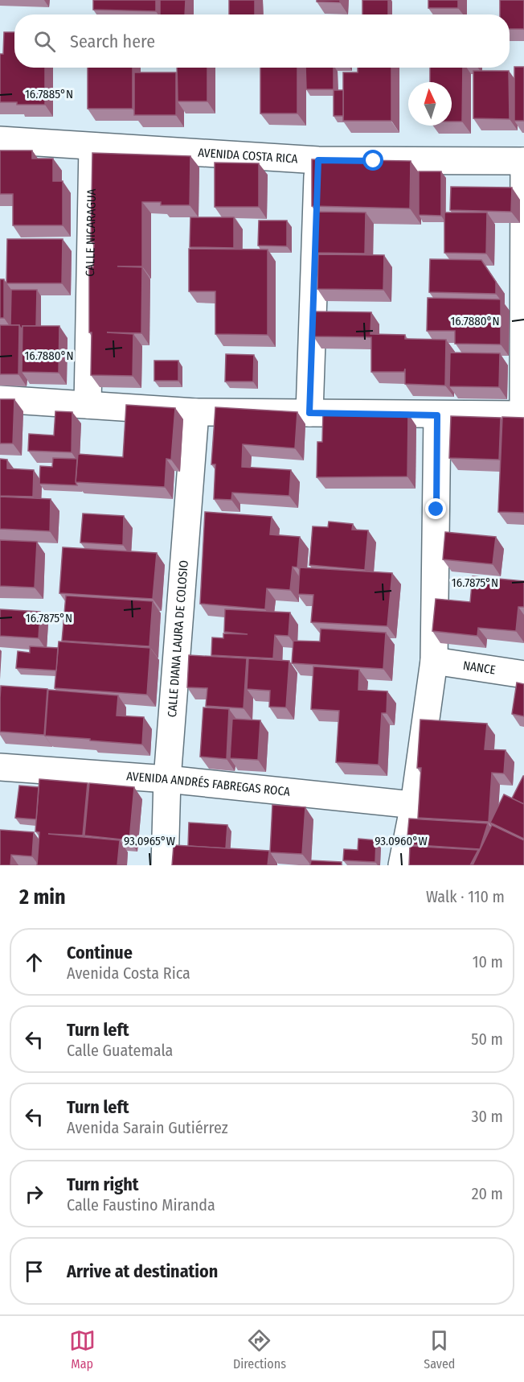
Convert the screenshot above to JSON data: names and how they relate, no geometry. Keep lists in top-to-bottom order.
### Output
{
  "streets": {
    "street": [
      "AVENIDA COSTA RICA",
      "CALLE NICARAGUA",
      "CALLE DIANA LAURA DE COLOSIO",
      "NANCE",
      "AVENIDA ANDRÉS FABREGAS ROCA"
    ]
  },
  "crossings": [
    ["AVENIDA COSTA RICA", "CALLE NICARAGUA"],
    ["CALLE DIANA LAURA DE COLOSIO", "AVENIDA ANDRÉS FABREGAS ROCA"]
  ],
  "north": "top",
  "page": {
    "search": "Search here",
    "heading": ["2 min", "Walk · 110 m"],
    "list": [
      ["Continue", "Avenida Costa Rica", "10 m"],
      ["Turn left", "Calle Guatemala", "50 m"],
      ["Turn left", "Avenida Sarain Gutiérrez", "30 m"],
      ["Turn right", "Calle Faustino Miranda", "20 m"],
      "Arrive at destination"
    ],
    "nav": ["Map", "Directions", "Saved"]
  },
  "coordinates": [
    "16.7885°N",
    "16.7880°N",
    "16.7875°N",
    "93.0965°W",
    "93.0960°W"
  ]
}
